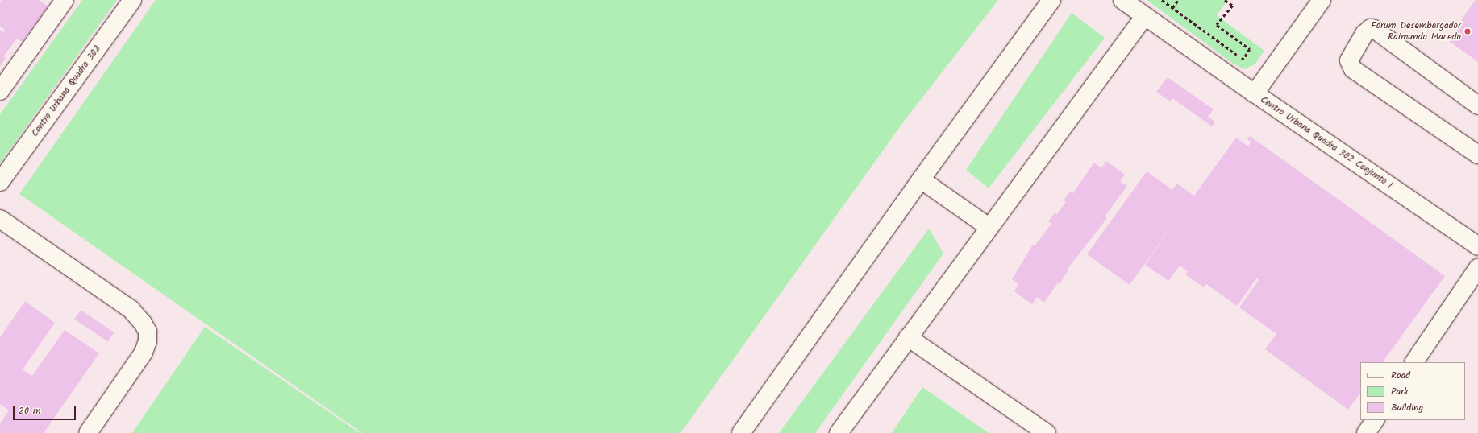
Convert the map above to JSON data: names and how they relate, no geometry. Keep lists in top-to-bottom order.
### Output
{
  "streets": {
    "street": ["Centro Urbana Quadra 302", "Centro Urbana Quadra 302 Conjunto 1"]
  },
  "places": ["Fórum Desembargador Raimundo Macedo"],
  "legend": ["Road", "Park", "Building"],
  "scale_bar": "20 m"
}
